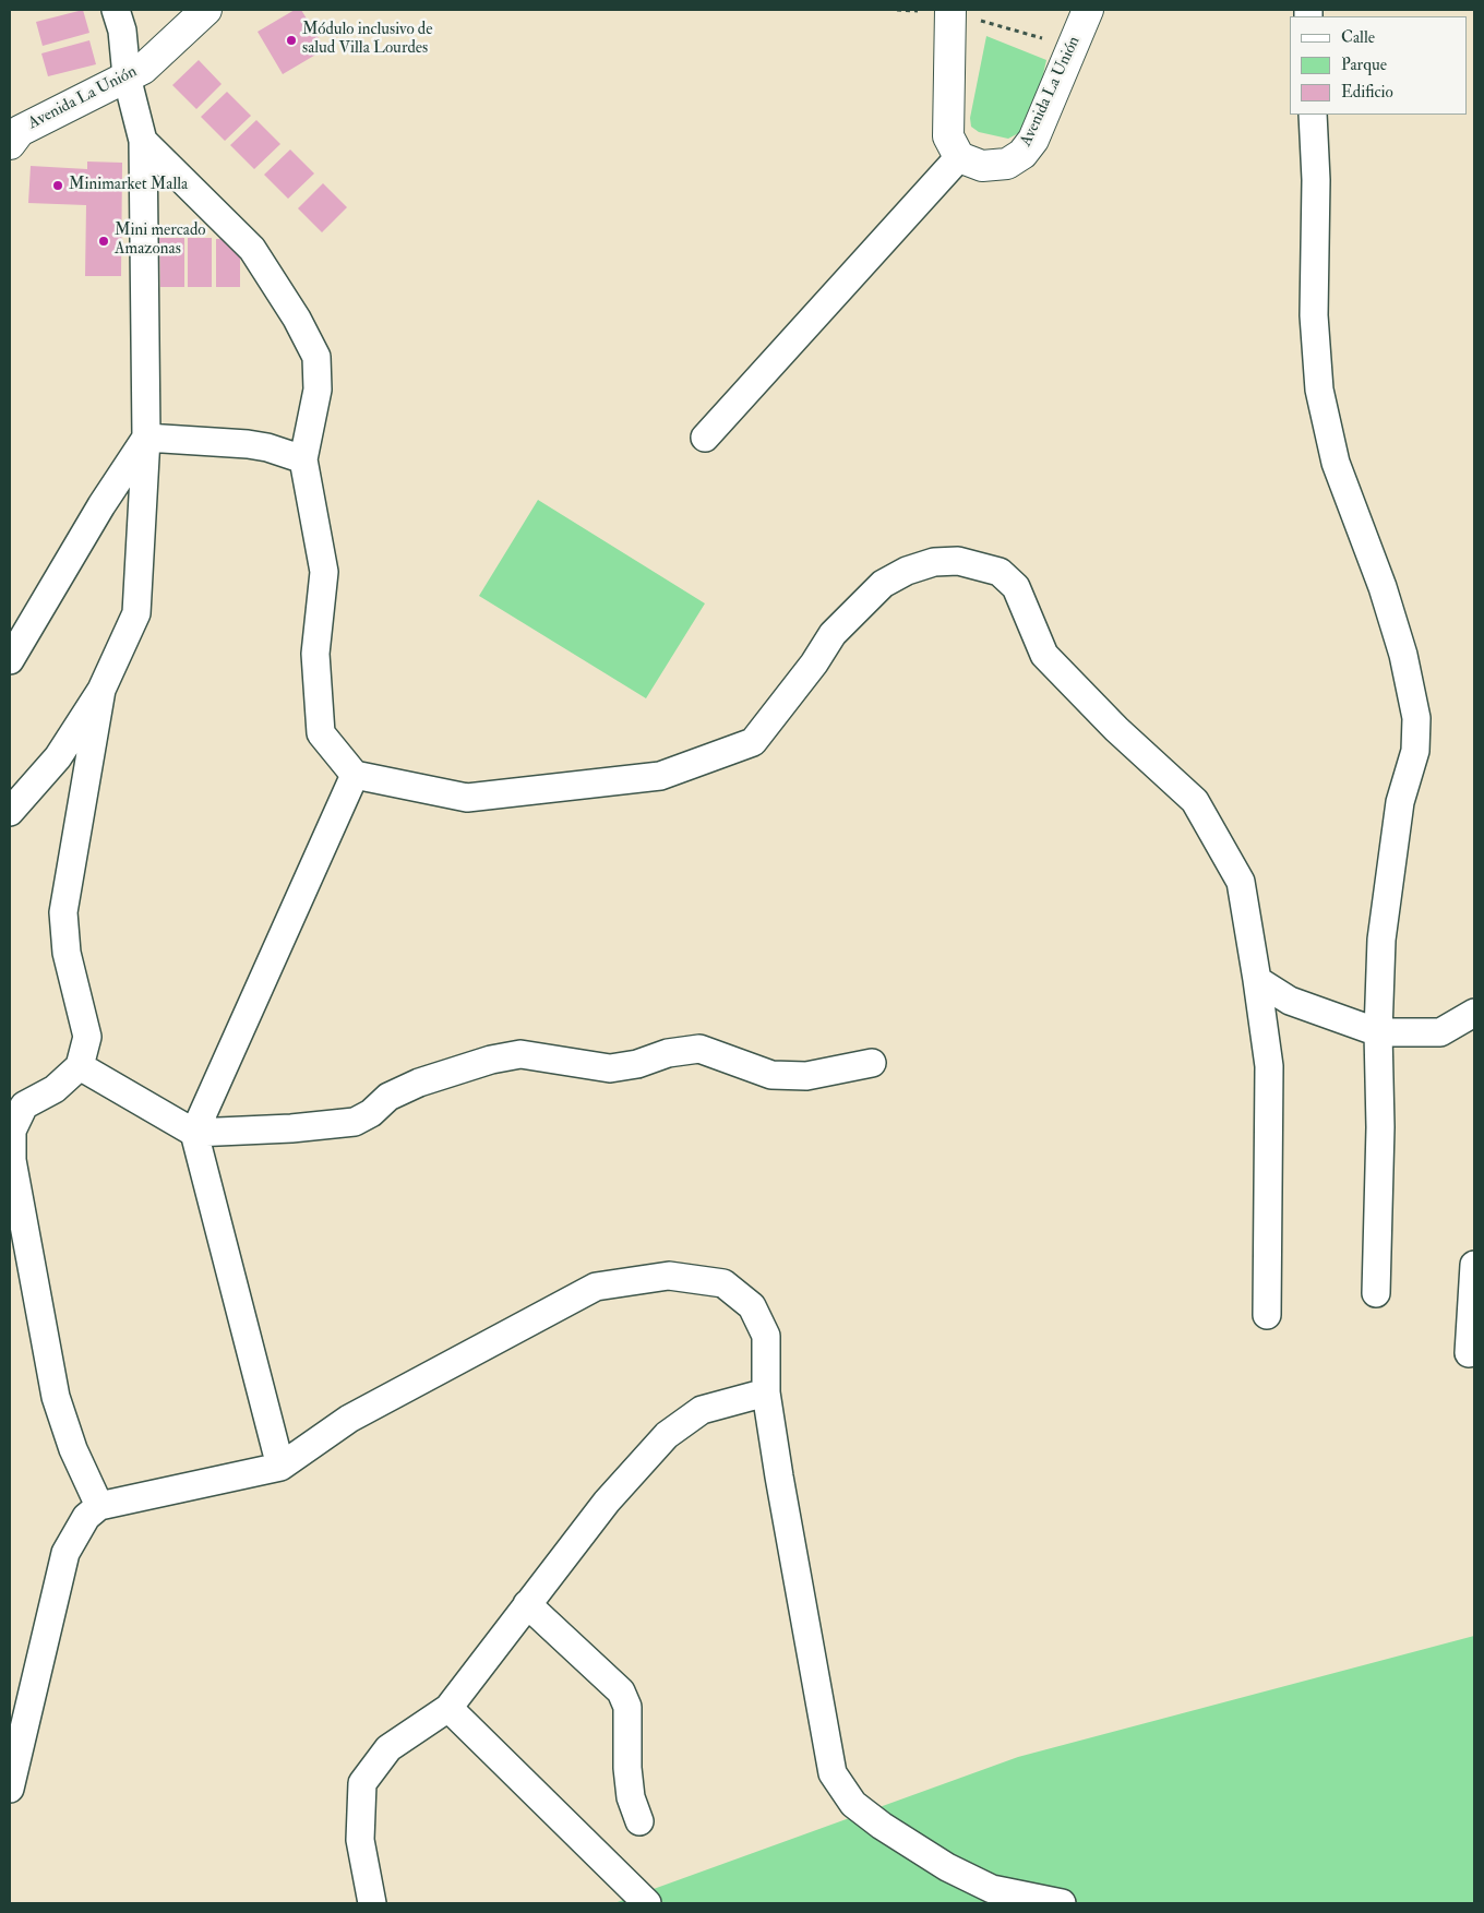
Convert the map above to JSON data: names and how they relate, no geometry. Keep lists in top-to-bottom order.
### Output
{
  "streets": {
    "main road": ["Avenida La Unión"]
  },
  "places": ["Módulo inclusivo de salud Villa Lourdes", "Minimarket Malla", "Mini mercado Amazonas"],
  "legend": ["Calle", "Parque", "Edificio"]
}
